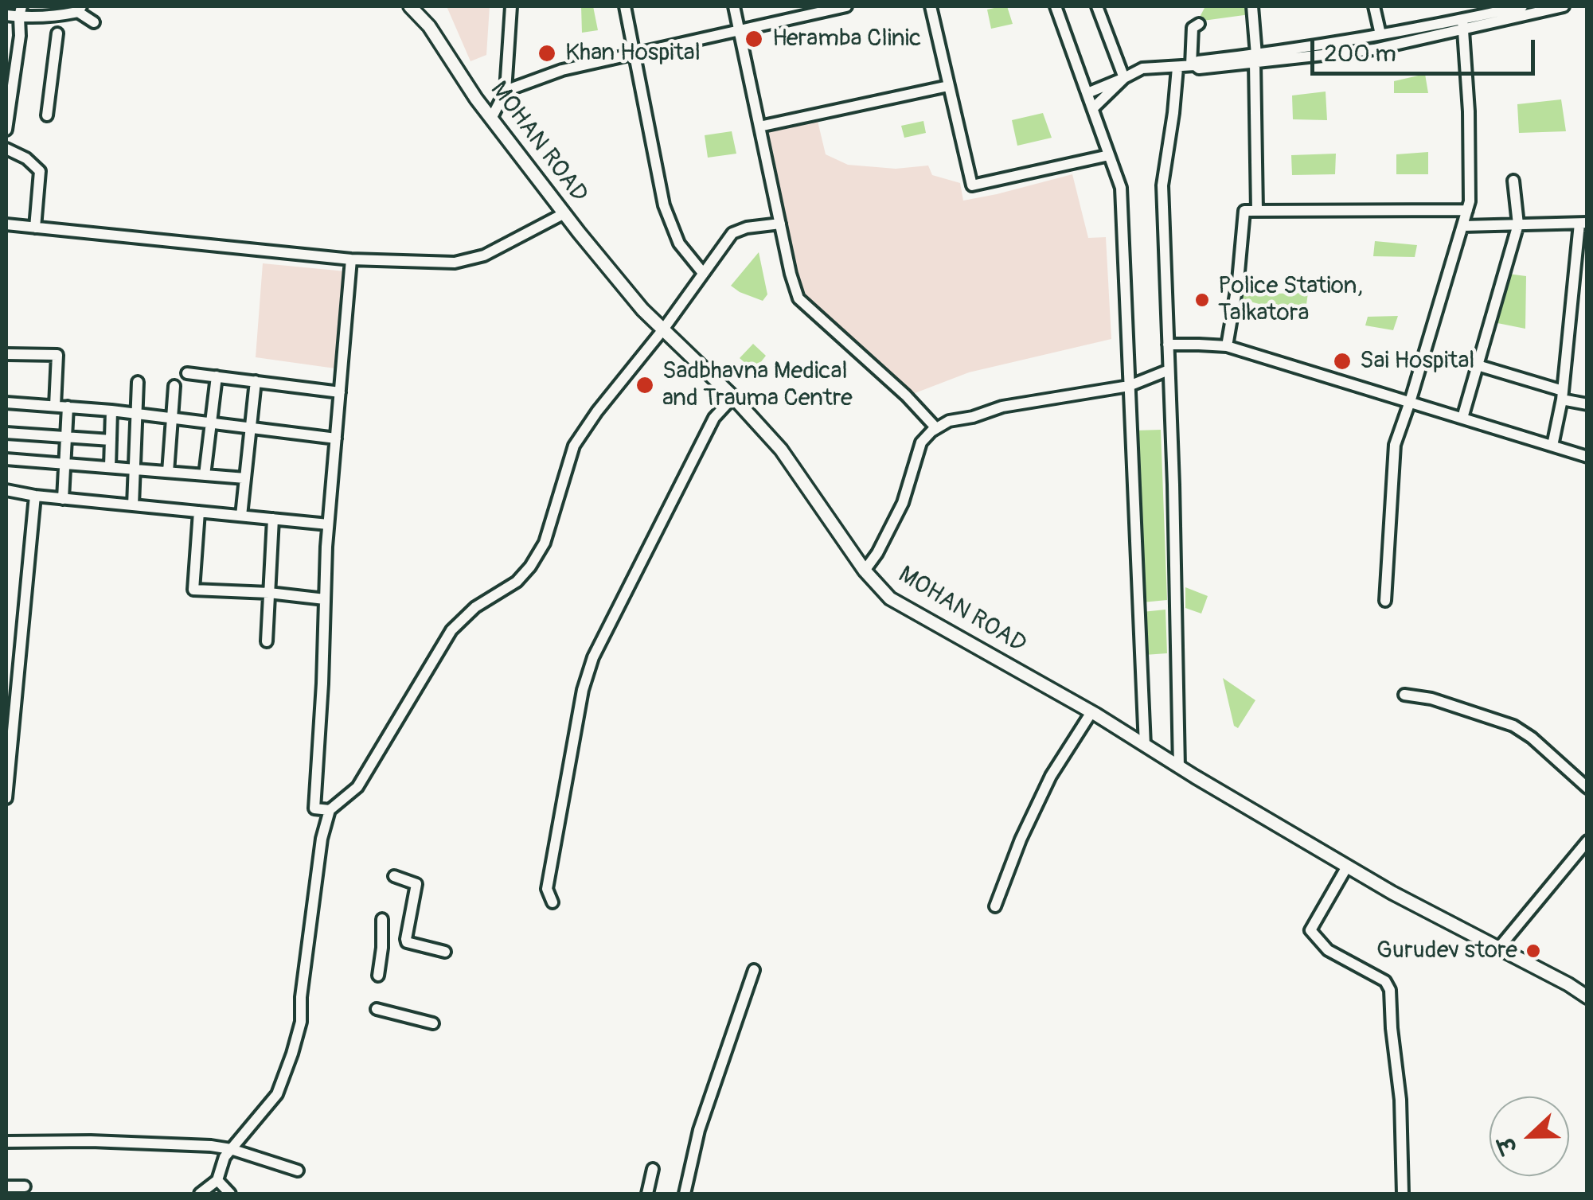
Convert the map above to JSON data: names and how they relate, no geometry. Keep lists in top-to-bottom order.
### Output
{
  "streets": {
    "main road": ["MOHAN ROAD"]
  },
  "places": [
    "Heramba Clinic",
    "Khan Hospital",
    "Police Station, Talkatora",
    "Sai Hospital",
    "Sadbhavna Medical and Trauma Centre",
    "Gurudev store"
  ],
  "scale_bar": "200 m",
  "north": "left"
}
